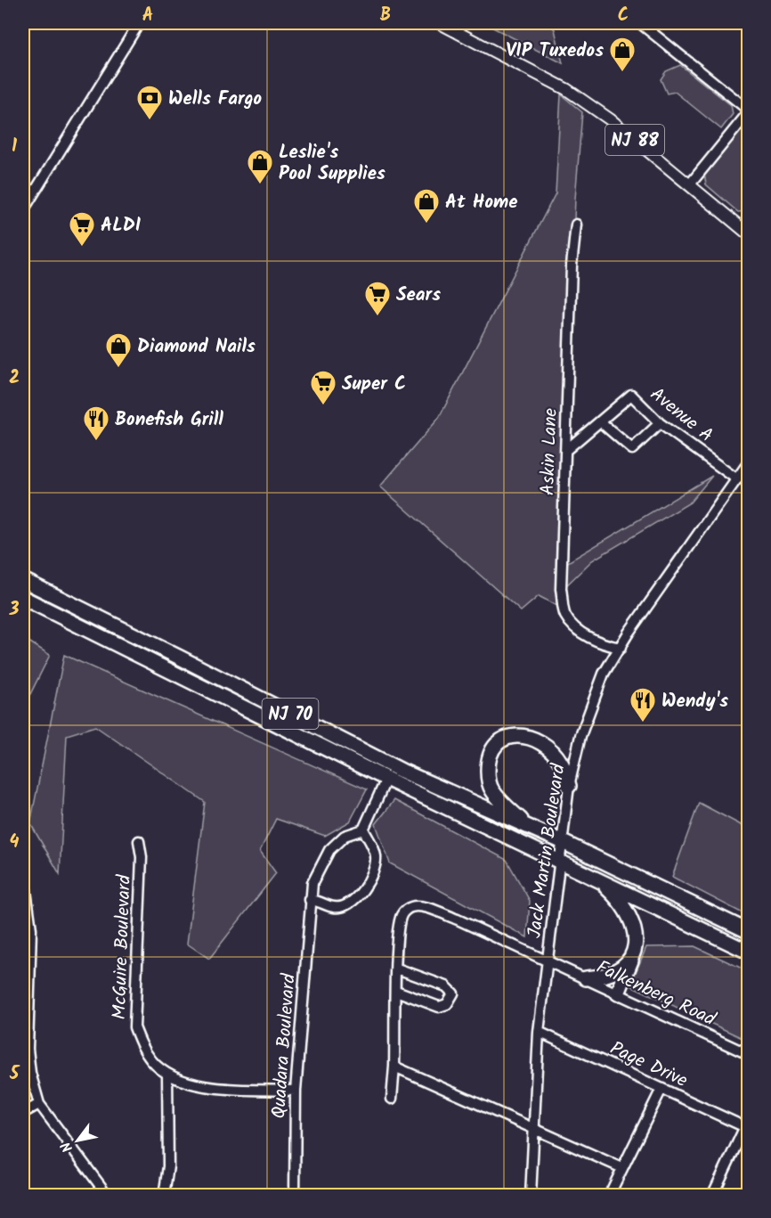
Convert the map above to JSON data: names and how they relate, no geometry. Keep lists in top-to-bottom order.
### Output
{
  "streets": {
    "highway": ["NJ 70"],
    "main road": ["NJ 88"],
    "street": [
      "Avenue A",
      "Askin Lane",
      "Jack Martin Boulevard",
      "McGuire Boulevard",
      "Falkenberg Road",
      "Quadara Boulevard",
      "Page Drive"
    ]
  },
  "crossings": [
    ["Avenue A", "Jack Martin Boulevard"],
    ["Askin Lane", "Jack Martin Boulevard"],
    ["NJ 70", "Jack Martin Boulevard"],
    ["Jack Martin Boulevard", "Falkenberg Road"],
    ["Jack Martin Boulevard", "Page Drive"],
    ["McGuire Boulevard", "Quadara Boulevard"]
  ],
  "places": {
    "shop": [
      "VIP Tuxedos",
      "Leslie's Pool Supplies",
      "At Home",
      "Diamond Nails"
    ],
    "bank": ["Wells Fargo"],
    "supermarket": ["ALDI", "Sears", "Super C"],
    "restaurant": ["Bonefish Grill", "Wendy's"]
  },
  "north": "bottom left",
  "grid": {
    "columns": ["A", "B", "C"],
    "rows": [
      "1",
      "2",
      "3",
      "4",
      "5"
    ]
  }
}
